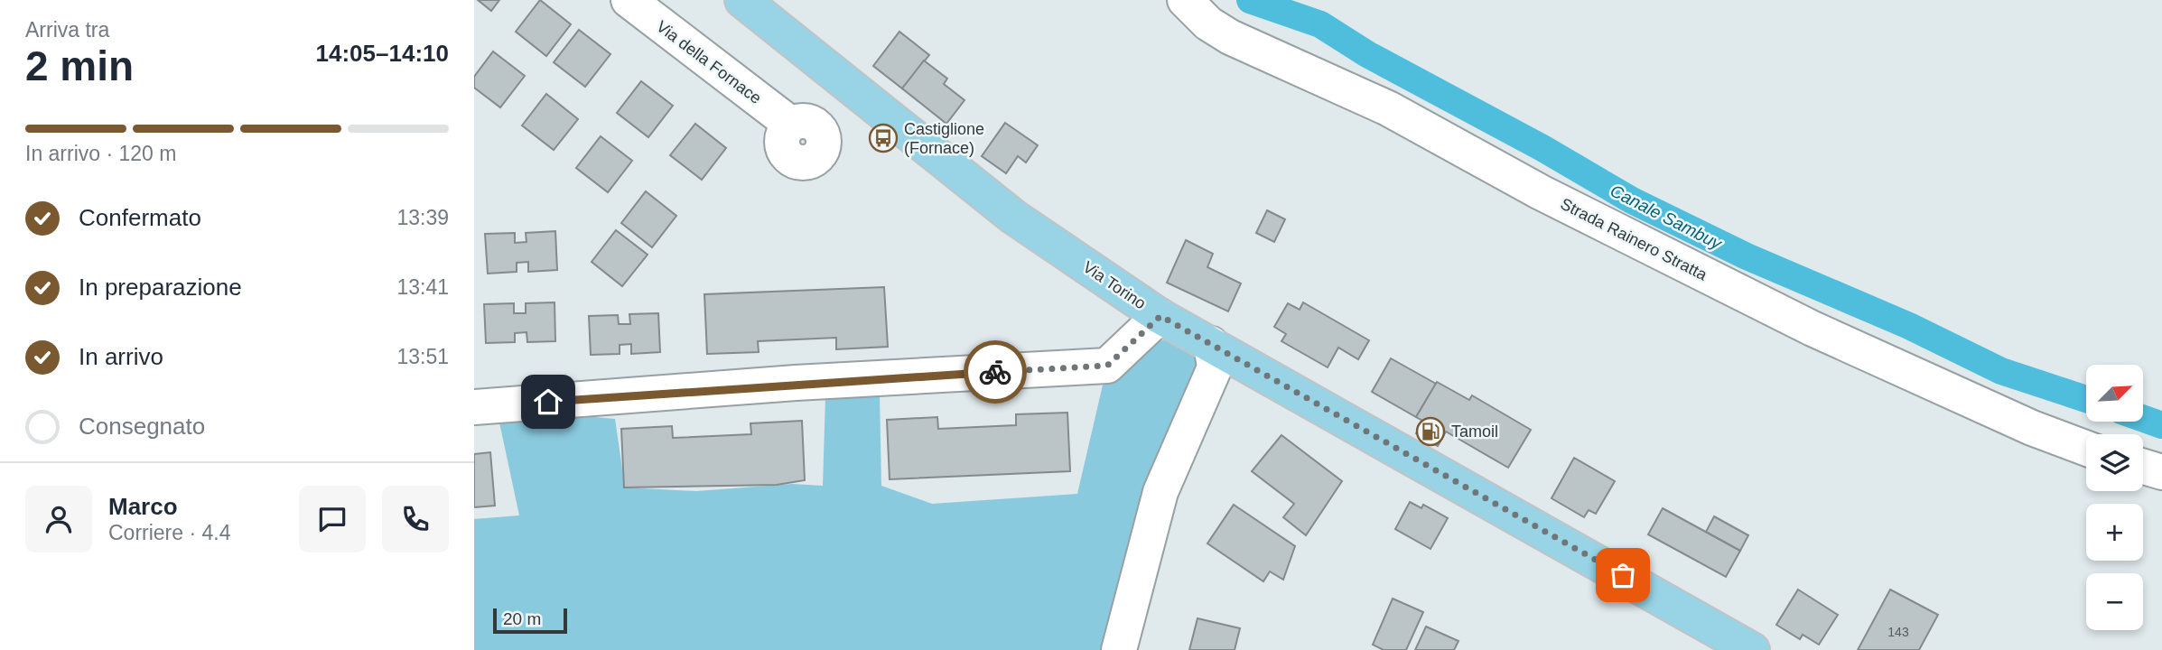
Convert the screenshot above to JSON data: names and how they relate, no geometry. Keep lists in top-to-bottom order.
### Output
{
  "streets": {
    "main road": ["Via Torino"],
    "street": ["Via della Fornace", "Strada Rainero Stratta"]
  },
  "water": ["Canale Sambuy"],
  "places": {
    "bus stop": ["Castiglione (Fornace)"],
    "fuel station": ["Tamoil"]
  },
  "house_numbers": ["143"],
  "scale_bar": "20 m",
  "north": "top right",
  "page": {
    "heading": ["2 min", "Arriva tra", "14:05–14:10"],
    "panel": ["Marco", "Corriere · 4.4"],
    "bar": "In arrivo · 120 m",
    "list": [
      ["Confermato", "13:39"],
      ["In preparazione", "13:41"],
      ["In arrivo", "13:51"],
      "Consegnato"
    ],
    "map_buttons": ["+", "−"],
    "scale": "20 m"
  }
}
